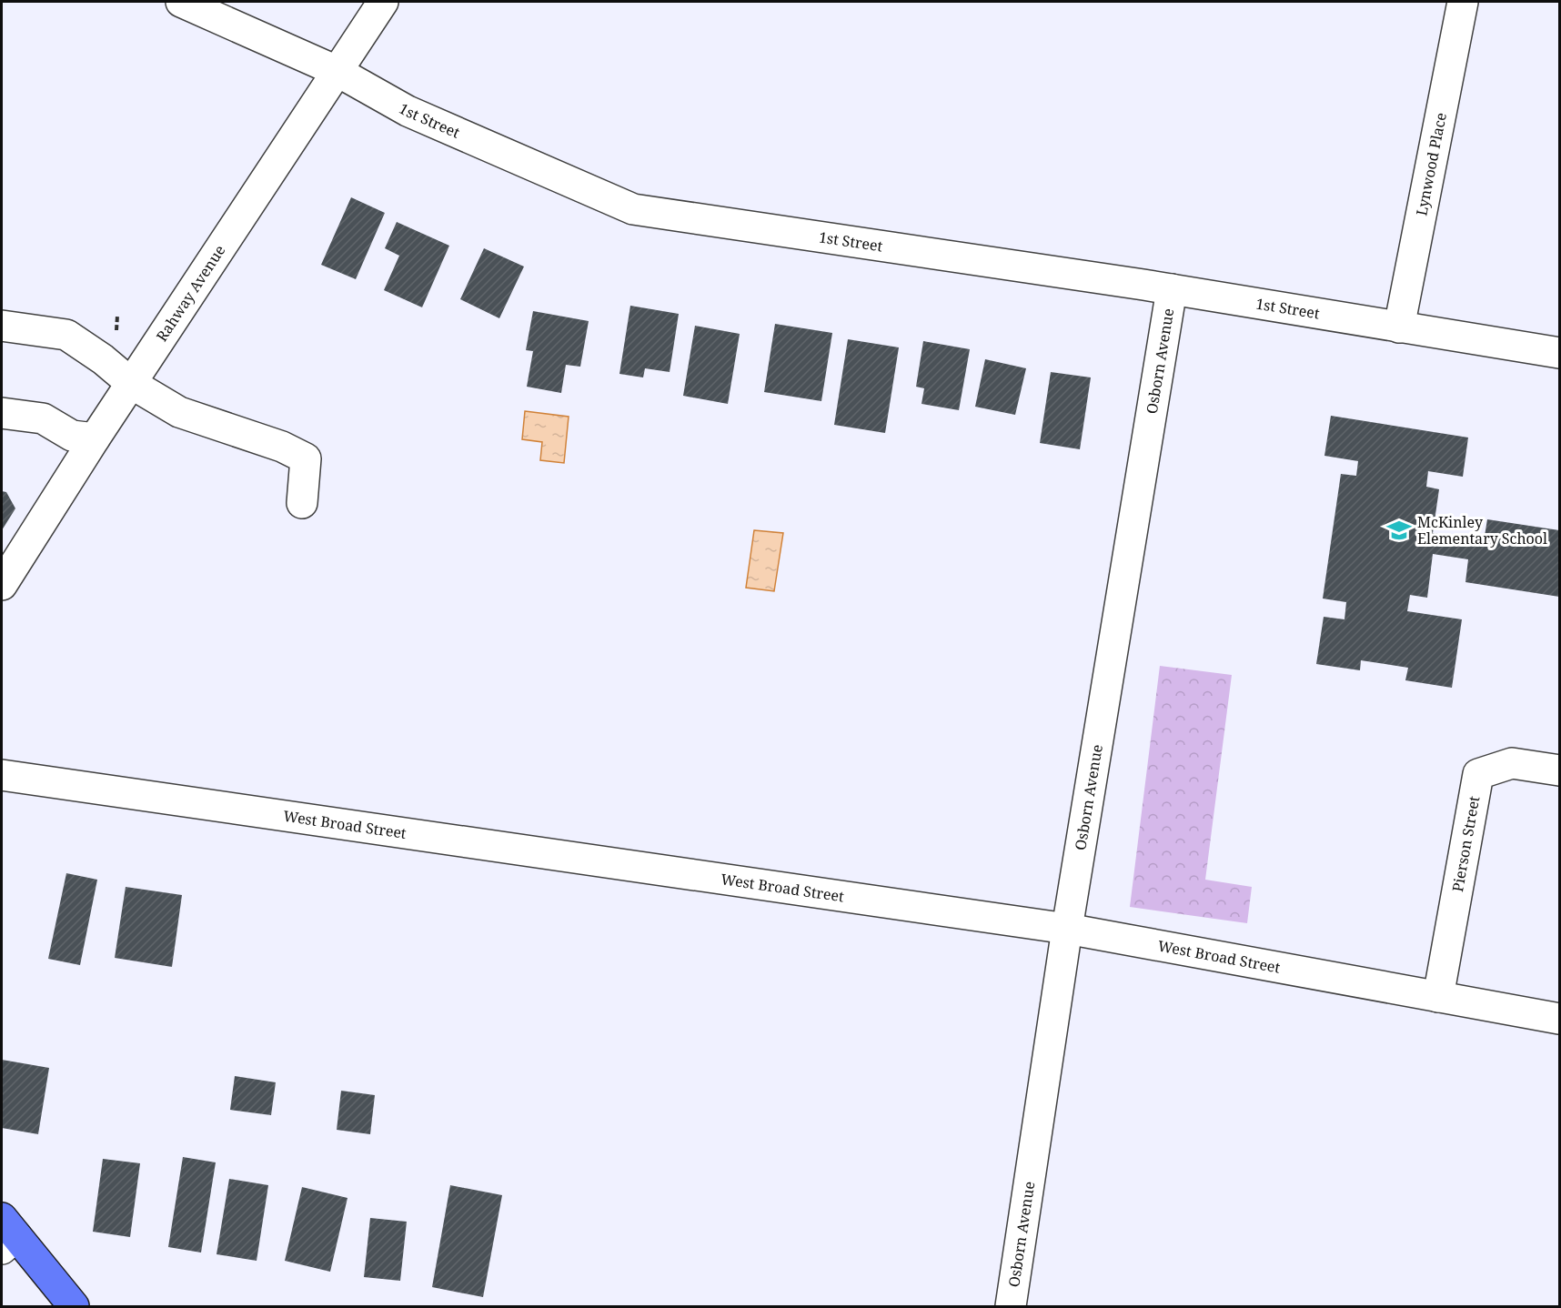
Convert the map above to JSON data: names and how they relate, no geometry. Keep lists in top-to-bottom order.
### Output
{
  "streets": {
    "street": [
      "1st Street",
      "Lynwood Place",
      "Rahway Avenue",
      "Osborn Avenue",
      "West Broad Street",
      "Pierson Street"
    ]
  },
  "crossings": [
    ["1st Street", "Lynwood Place"],
    ["1st Street", "Rahway Avenue"],
    ["1st Street", "Osborn Avenue"],
    ["Osborn Avenue", "West Broad Street"],
    ["West Broad Street", "Pierson Street"]
  ],
  "places": {
    "school or university": ["McKinley Elementary School"]
  }
}
